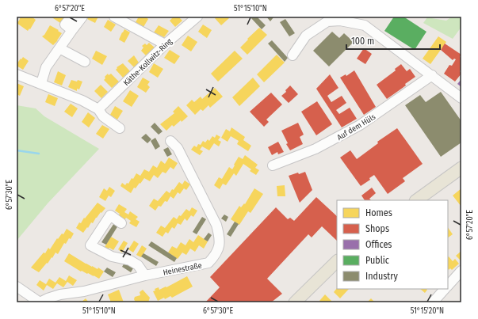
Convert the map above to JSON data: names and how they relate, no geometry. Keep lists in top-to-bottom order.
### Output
{
  "streets": {
    "street": ["Käthe-Kollwitz-Ring", "Auf dem Hüls", "Heinestraße"]
  },
  "legend": [
    "Homes",
    "Shops",
    "Offices",
    "Public",
    "Industry"
  ],
  "scale_bar": "100 m",
  "coordinates": [
    "6°57'20\"E",
    "51°15'10\"N",
    "6°57'30\"E",
    "51°15'20\"N"
  ]
}
